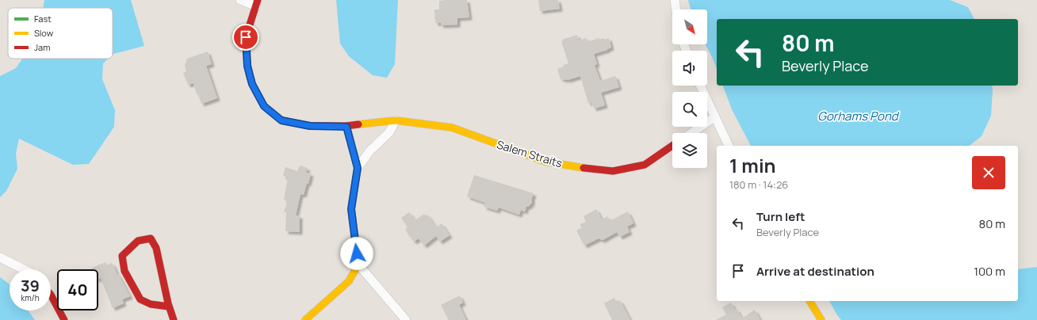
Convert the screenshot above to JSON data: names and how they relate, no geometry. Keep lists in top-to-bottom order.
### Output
{
  "streets": {
    "street": ["Salem Straits"]
  },
  "water": ["Gorhams Pond"],
  "legend": ["Fast", "Slow", "Jam"],
  "north": "bottom right",
  "page": {
    "turn": ["80 m", "Beverly Place"],
    "heading": ["1 min", "180 m · 14:26"],
    "list": [
      {
        "name": "Turn left",
        "note": "Beverly Place",
        "value": "80 m"
      },
      {
        "name": "Arrive at destination",
        "value": "100 m"
      }
    ],
    "speed": "39 km/h",
    "limit": "40"
  }
}
